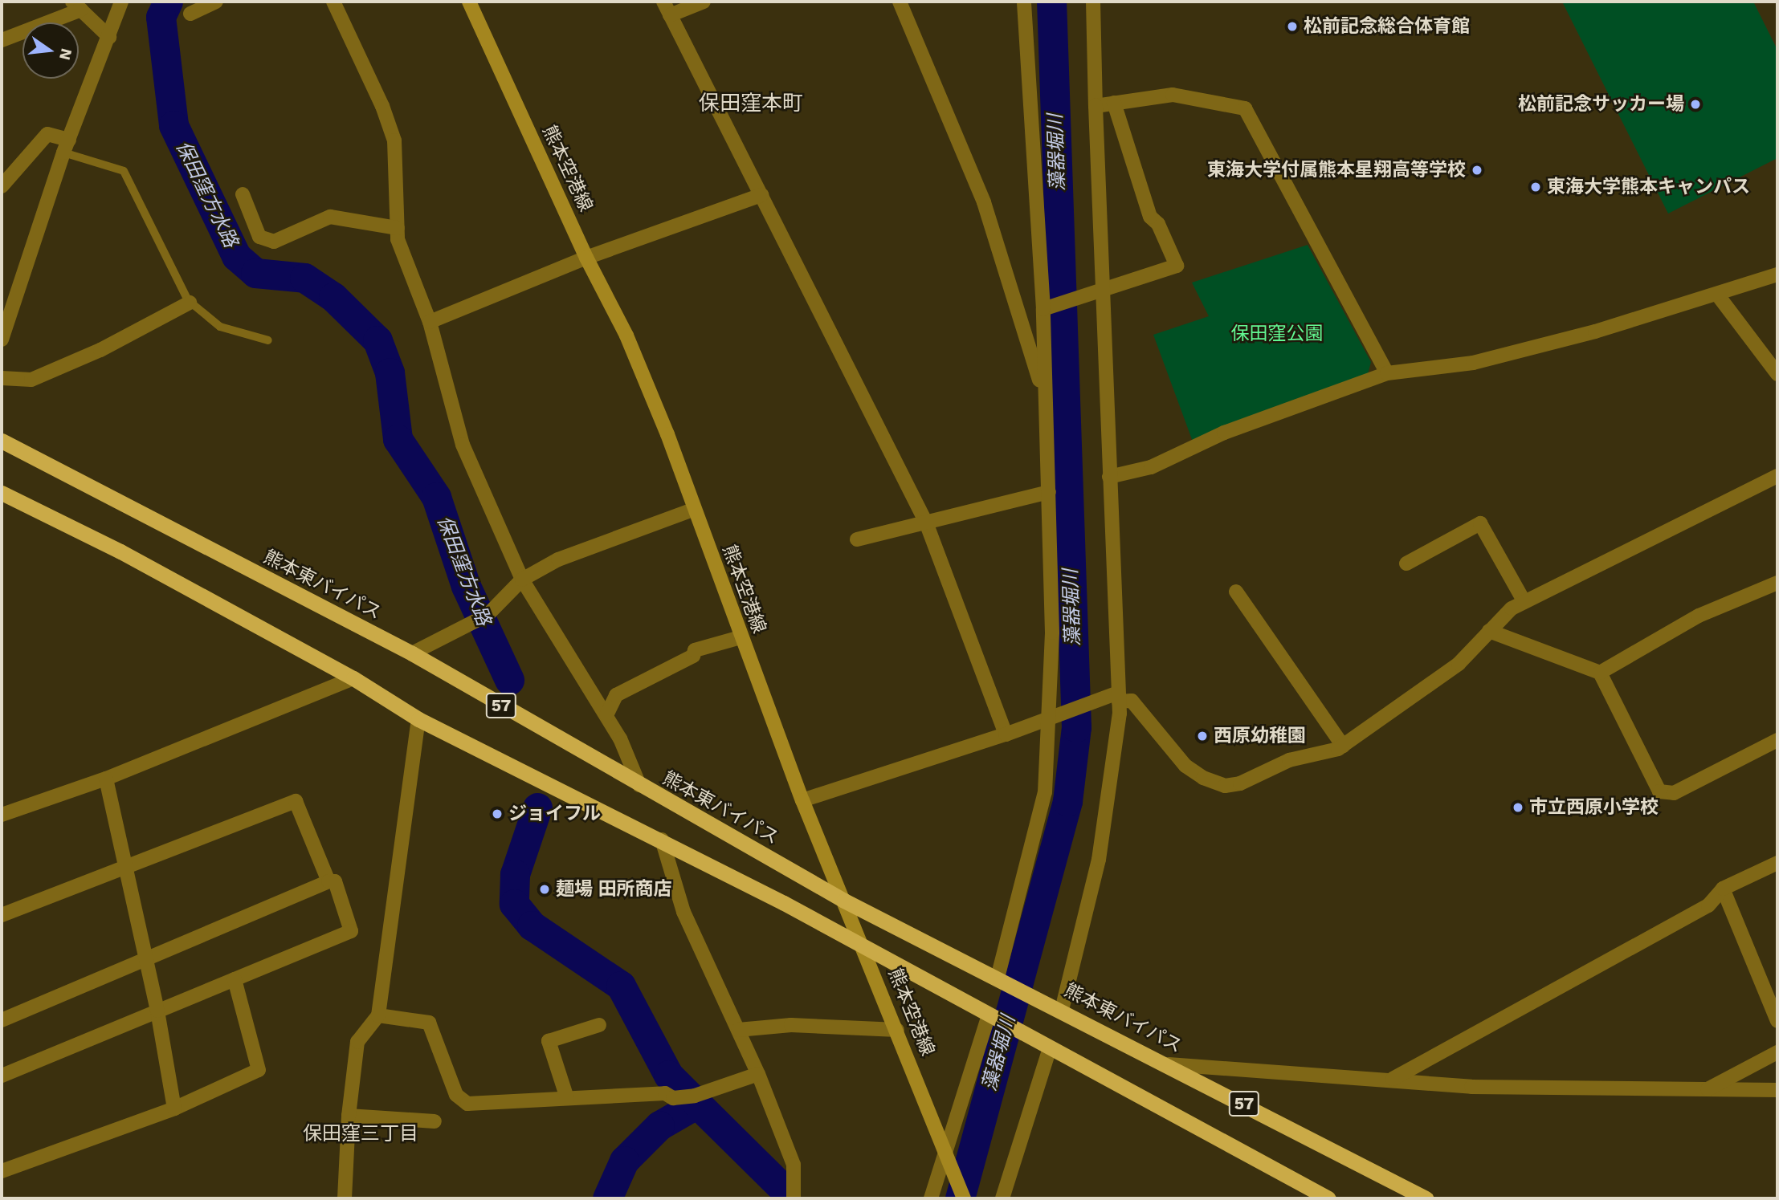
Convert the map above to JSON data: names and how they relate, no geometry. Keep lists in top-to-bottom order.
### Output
{
  "streets": {
    "highway": ["熊本東バイパス", "57"],
    "main road": ["熊本空港線"]
  },
  "crossings": [
    ["熊本空港線", "熊本東バイパス"],
    ["熊本空港線", "57"]
  ],
  "districts": ["保田窪本町", "保田窪三丁目"],
  "water": ["藻器堀川", "保田窪方水路"],
  "parks": ["保田窪公園"],
  "places": [
    "松前記念総合体育館",
    "松前記念サッカー場",
    "東海大学付属熊本星翔高等学校",
    "東海大学熊本キャンパス",
    "西原幼稚園",
    "市立西原小学校",
    "ジョイフル",
    "麺場 田所商店"
  ],
  "north": "right"
}
